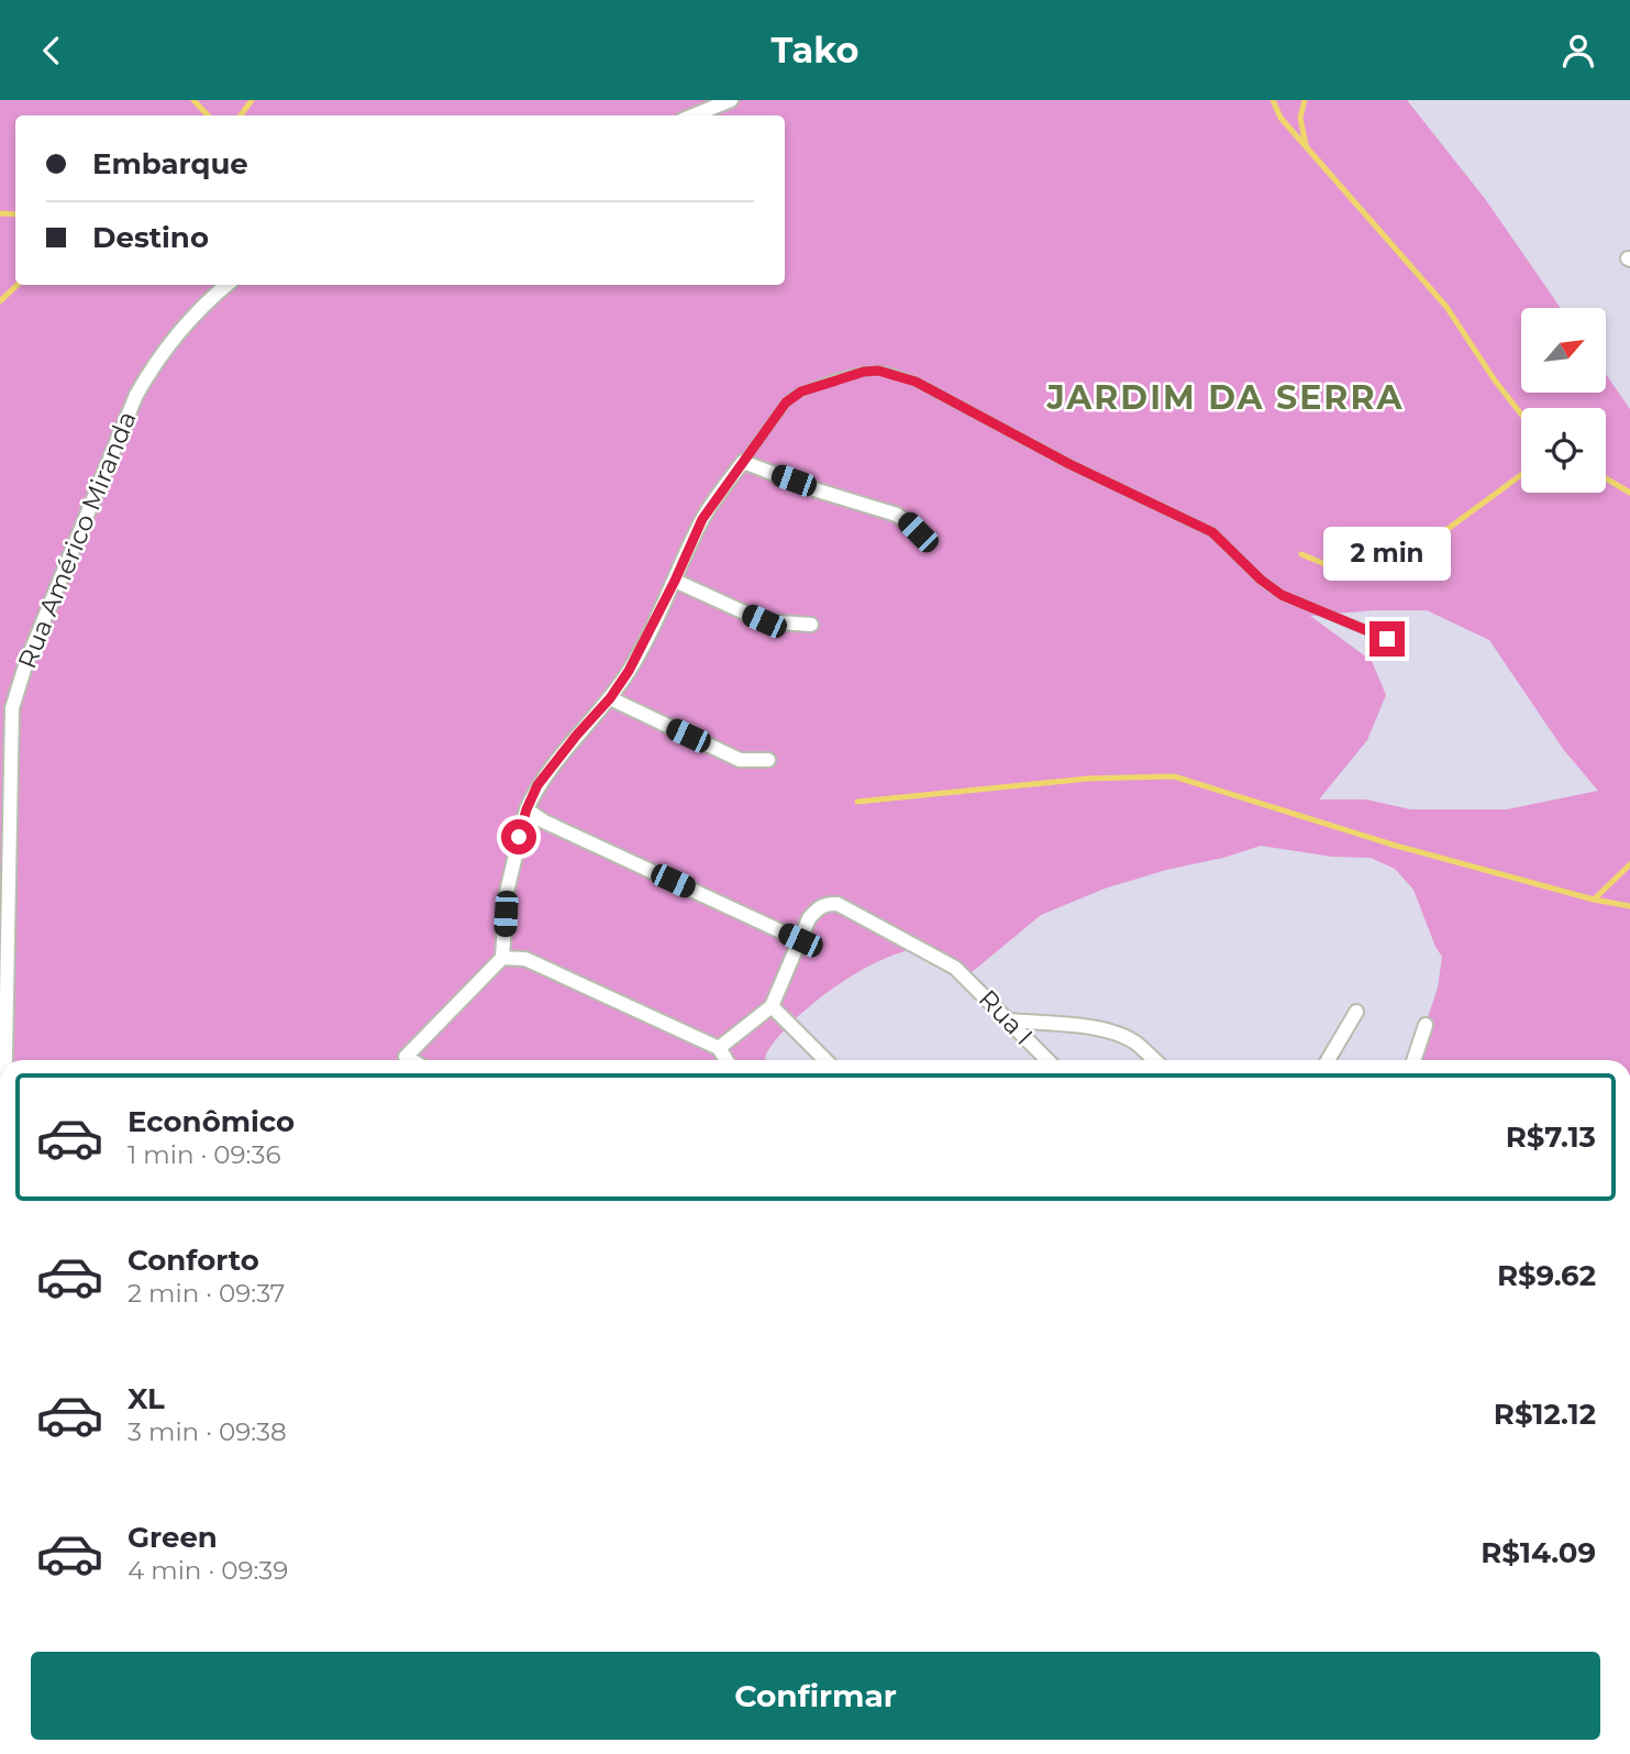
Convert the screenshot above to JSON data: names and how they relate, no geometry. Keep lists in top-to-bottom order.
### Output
{
  "streets": {
    "street": ["Rua Américo Miranda", "Rua I"]
  },
  "districts": ["JARDIM DA SERRA"],
  "north": "top right",
  "page": {
    "header": "Tako",
    "banner": ["Embarque", "Destino"],
    "bubble": "2 min",
    "list": [
      {
        "name": "Econômico",
        "note": "1 min · 09:36",
        "value": "R$7.13"
      },
      {
        "name": "Conforto",
        "note": "2 min · 09:37",
        "value": "R$9.62"
      },
      {
        "name": "XL",
        "note": "3 min · 09:38",
        "value": "R$12.12"
      },
      {
        "name": "Green",
        "note": "4 min · 09:39",
        "value": "R$14.09"
      }
    ],
    "buttons": "Confirmar"
  }
}
